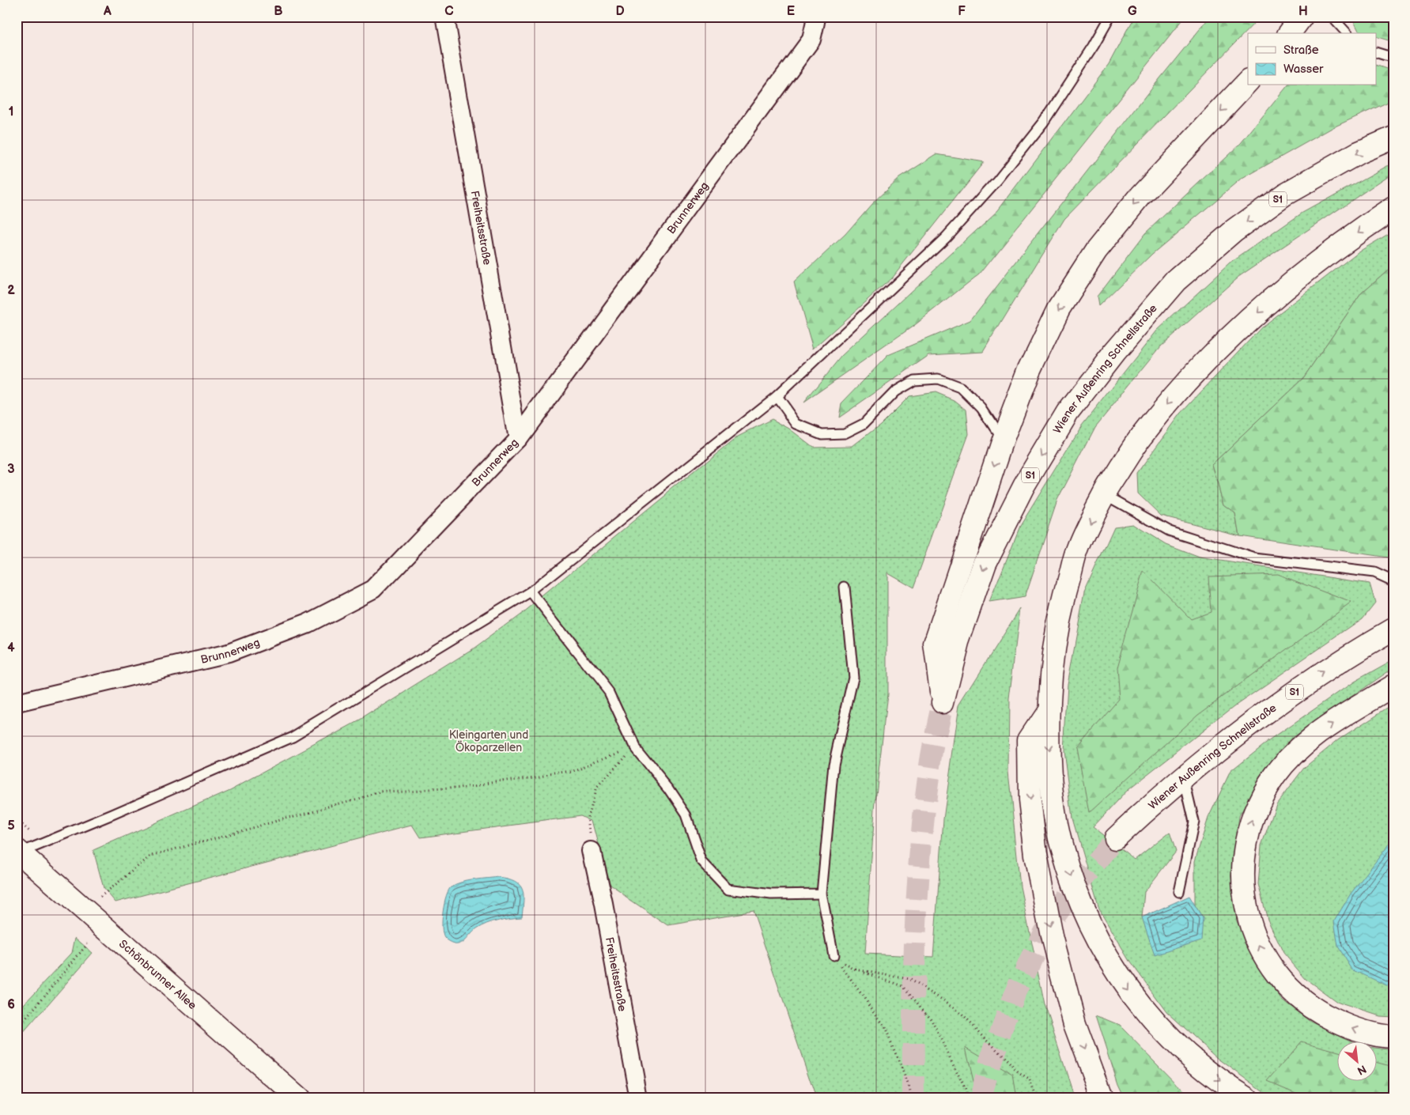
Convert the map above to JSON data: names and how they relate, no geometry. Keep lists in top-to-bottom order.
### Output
{
  "streets": {
    "main road": ["S1", "Wiener Außenring Schnellstraße", "Schönbrunner Allee"],
    "street": ["Brunnerweg", "Freiheitsstraße"]
  },
  "crossings": [
    ["Brunnerweg", "Freiheitsstraße"]
  ],
  "parks": ["Kleingarten und Ökoparzellen"],
  "legend": ["Straße", "Wasser"],
  "north": "bottom right",
  "grid": {
    "columns": [
      "A",
      "B",
      "C",
      "D",
      "E",
      "F",
      "G",
      "H"
    ],
    "rows": [
      "1",
      "2",
      "3",
      "4",
      "5",
      "6"
    ]
  }
}
